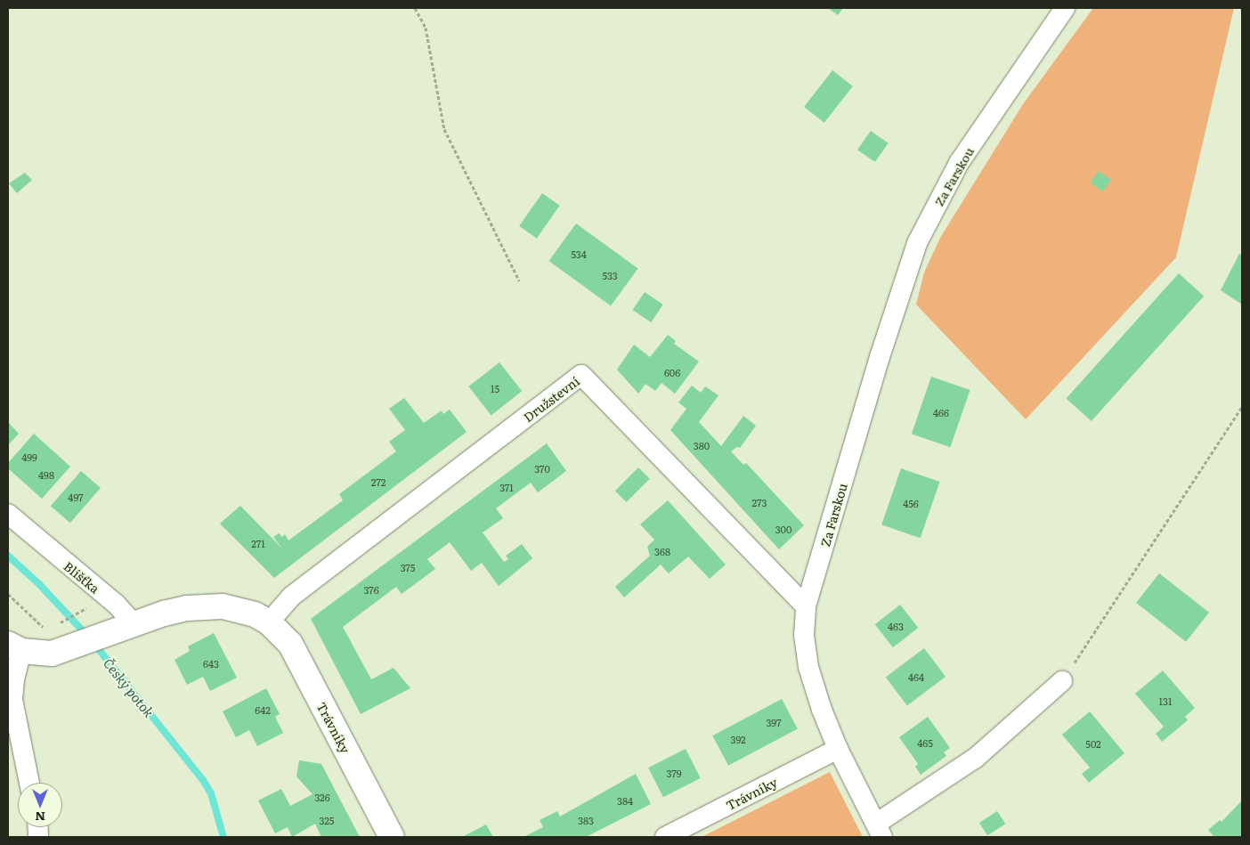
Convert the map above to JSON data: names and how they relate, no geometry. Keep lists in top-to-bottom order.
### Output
{
  "streets": {
    "street": [
      "Za Farskou",
      "Družstevní",
      "Blíšťka",
      "Trávníky"
    ]
  },
  "crossings": [
    ["Za Farskou", "Družstevní"],
    ["Za Farskou", "Trávníky"],
    ["Družstevní", "Trávníky"]
  ],
  "water": ["Český potok"],
  "house_numbers": [
    "534",
    "533",
    "606",
    "15",
    "466",
    "380",
    "499",
    "370",
    "498",
    "272",
    "371",
    "497",
    "273",
    "456",
    "300",
    "271",
    "368",
    "375",
    "376",
    "463",
    "643",
    "464",
    "131",
    "642",
    "397",
    "392",
    "465",
    "502",
    "379",
    "326",
    "384",
    "325",
    "383"
  ],
  "north": "bottom"
}
